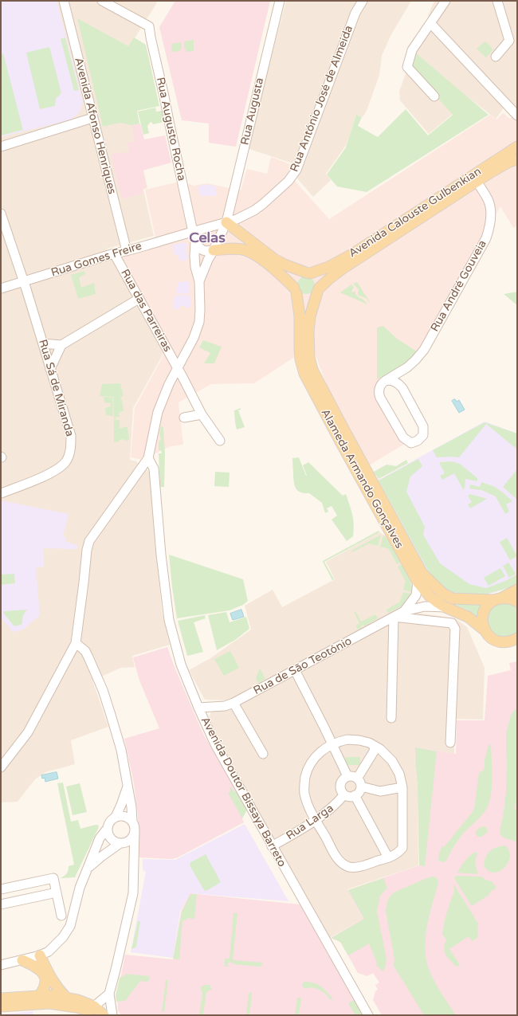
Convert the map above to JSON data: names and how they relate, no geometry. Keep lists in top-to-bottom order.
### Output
{
  "streets": {
    "main road": ["Avenida Calouste Gulbenkian", "Alameda Armando Gonçalves"],
    "street": [
      "Rua António José de Almeida",
      "Rua Augusta",
      "Avenida Afonso Henriques",
      "Rua Augusto Rocha",
      "Rua Gomes Freire",
      "Rua André Gouveia",
      "Rua das Parreiras",
      "Rua Sá de Miranda",
      "Rua de São Teotónio",
      "Avenida Doutor Bissaya Barreto",
      "Rua Larga"
    ]
  },
  "crossings": [
    ["Rua António José de Almeida", "Rua Augusta"],
    ["Rua António José de Almeida", "Rua Augusto Rocha"],
    ["Rua António José de Almeida", "Rua Gomes Freire"],
    ["Rua Augusta", "Rua Augusto Rocha"],
    ["Avenida Afonso Henriques", "Rua Gomes Freire"],
    ["Rua Augusto Rocha", "Rua Gomes Freire"],
    ["Avenida Calouste Gulbenkian", "Rua André Gouveia"],
    ["Avenida Calouste Gulbenkian", "Alameda Armando Gonçalves"],
    ["Rua Gomes Freire", "Rua das Parreiras"],
    ["Rua Gomes Freire", "Rua Sá de Miranda"],
    ["Rua de São Teotónio", "Avenida Doutor Bissaya Barreto"],
    ["Avenida Doutor Bissaya Barreto", "Rua Larga"]
  ],
  "districts": ["Celas"]
}
